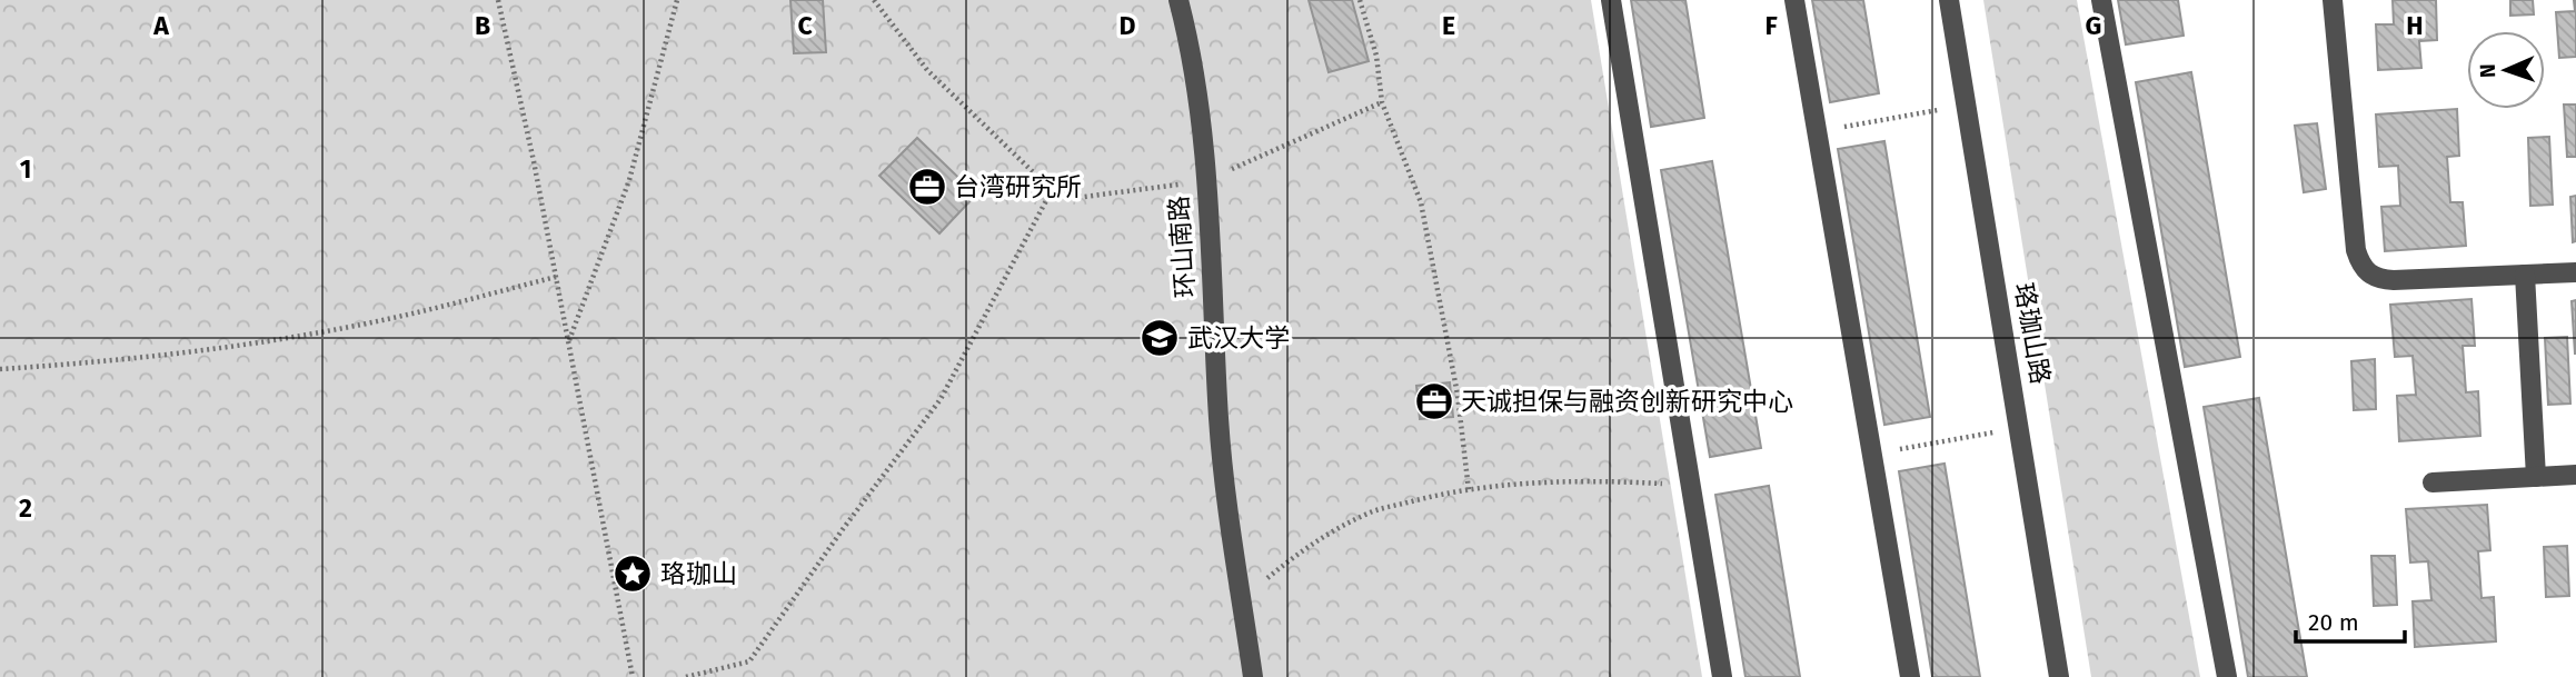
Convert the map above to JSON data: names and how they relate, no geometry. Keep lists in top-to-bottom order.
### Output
{
  "streets": {
    "street": ["环山南路", "珞珈山路"]
  },
  "places": {
    "office": ["台湾研究所", "天诚担保与融资创新研究中心"],
    "school or university": ["武汉大学"],
    "place": ["珞珈山"]
  },
  "scale_bar": "20 m",
  "north": "left",
  "grid": {
    "columns": [
      "A",
      "B",
      "C",
      "D",
      "E",
      "F",
      "G",
      "H"
    ],
    "rows": ["1", "2"]
  }
}
